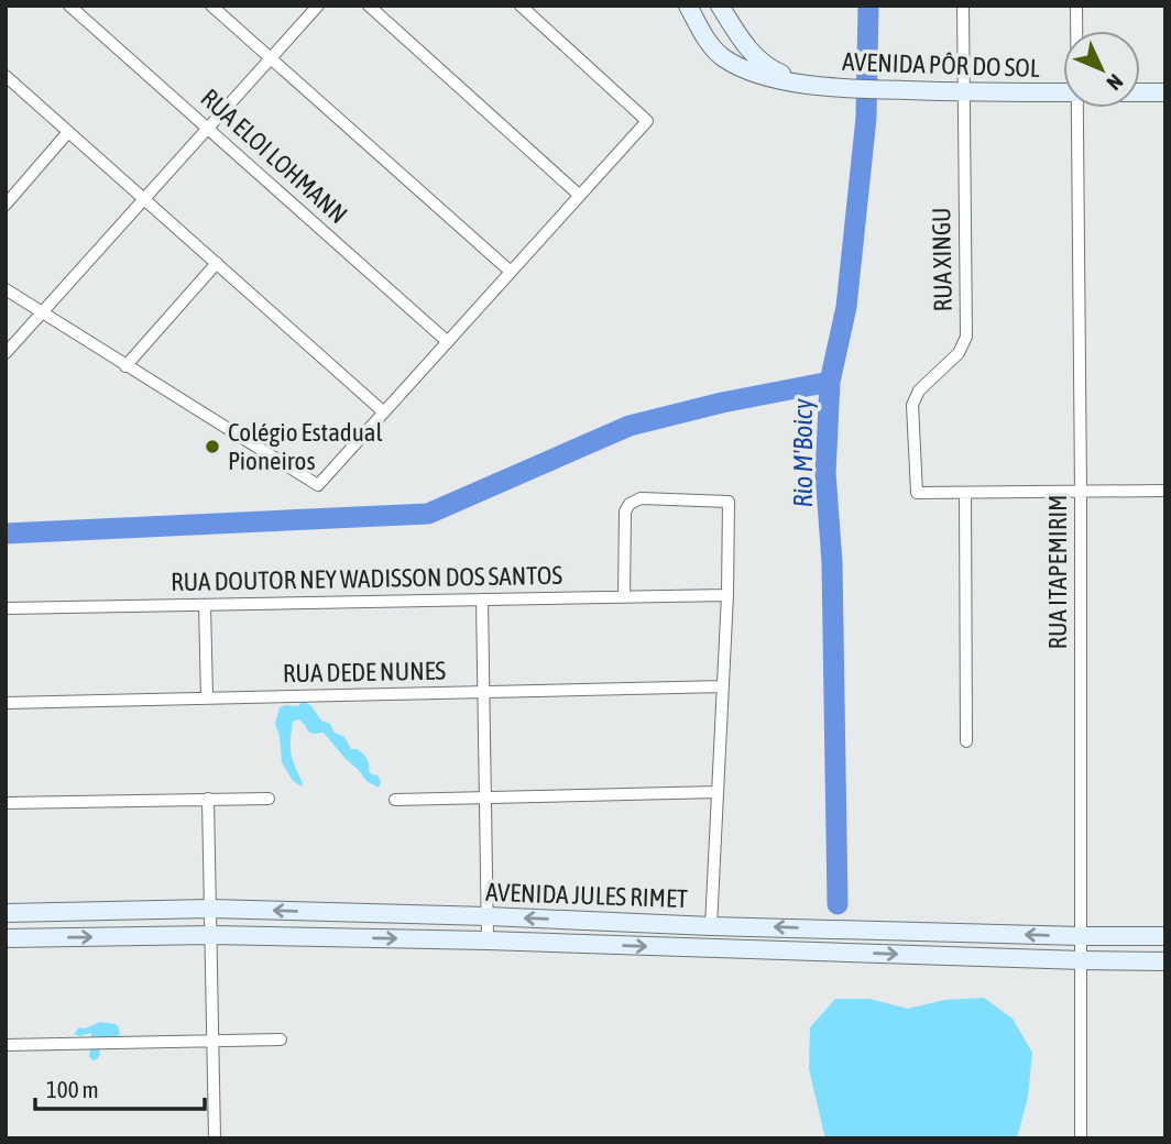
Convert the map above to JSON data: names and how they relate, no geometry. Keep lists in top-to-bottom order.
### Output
{
  "streets": {
    "main road": ["AVENIDA PÔR DO SOL", "AVENIDA JULES RIMET"],
    "street": [
      "RUA ELOI LOHMANN",
      "RUA XINGU",
      "RUA ITAPEMIRIM",
      "RUA DOUTOR NEY WADISSON DOS SANTOS",
      "RUA DEDE NUNES"
    ]
  },
  "crossings": [
    ["AVENIDA PÔR DO SOL", "RUA XINGU"],
    ["RUA ITAPEMIRIM", "AVENIDA JULES RIMET"]
  ],
  "water": ["Rio M'Boicy"],
  "places": ["Colégio Estadual Pioneiros"],
  "scale_bar": "100 m",
  "north": "bottom right"
}
